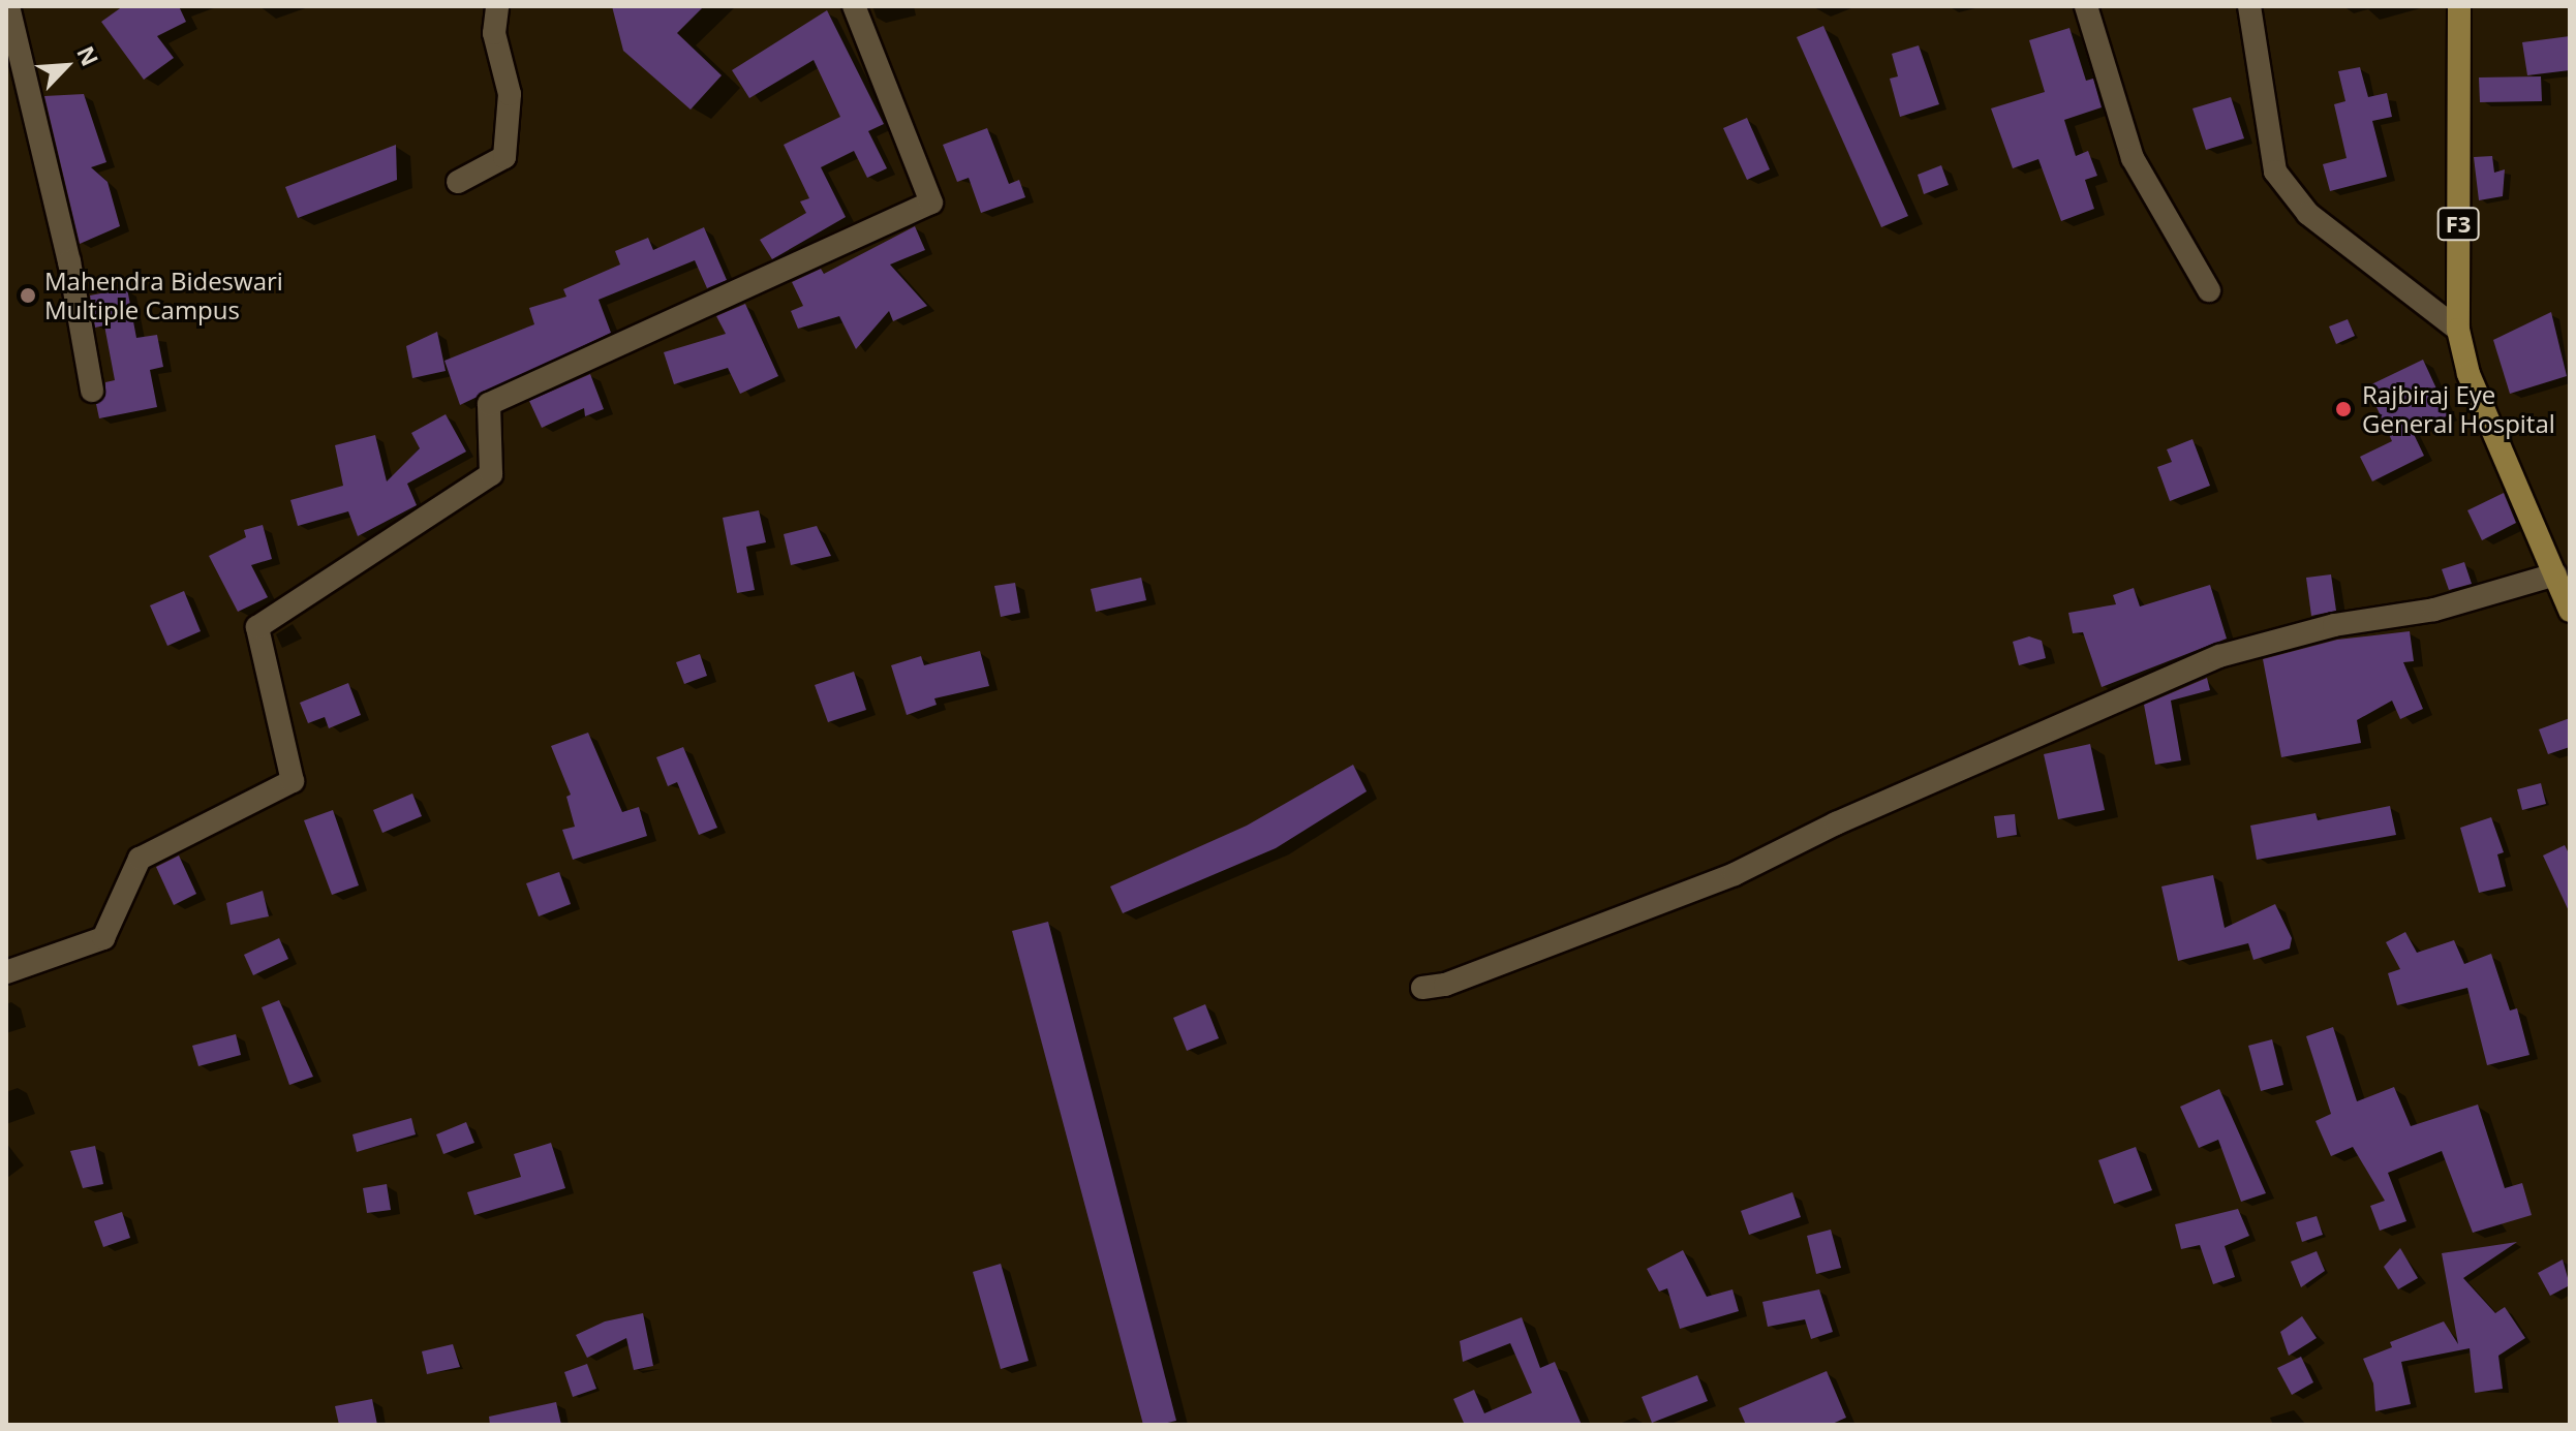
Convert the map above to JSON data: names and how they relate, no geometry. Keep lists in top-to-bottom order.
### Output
{
  "streets": {
    "main road": ["F3"]
  },
  "places": ["Mahendra Bideswari Multiple Campus", "Rajbiraj Eye General Hospital"],
  "north": "top right"
}
